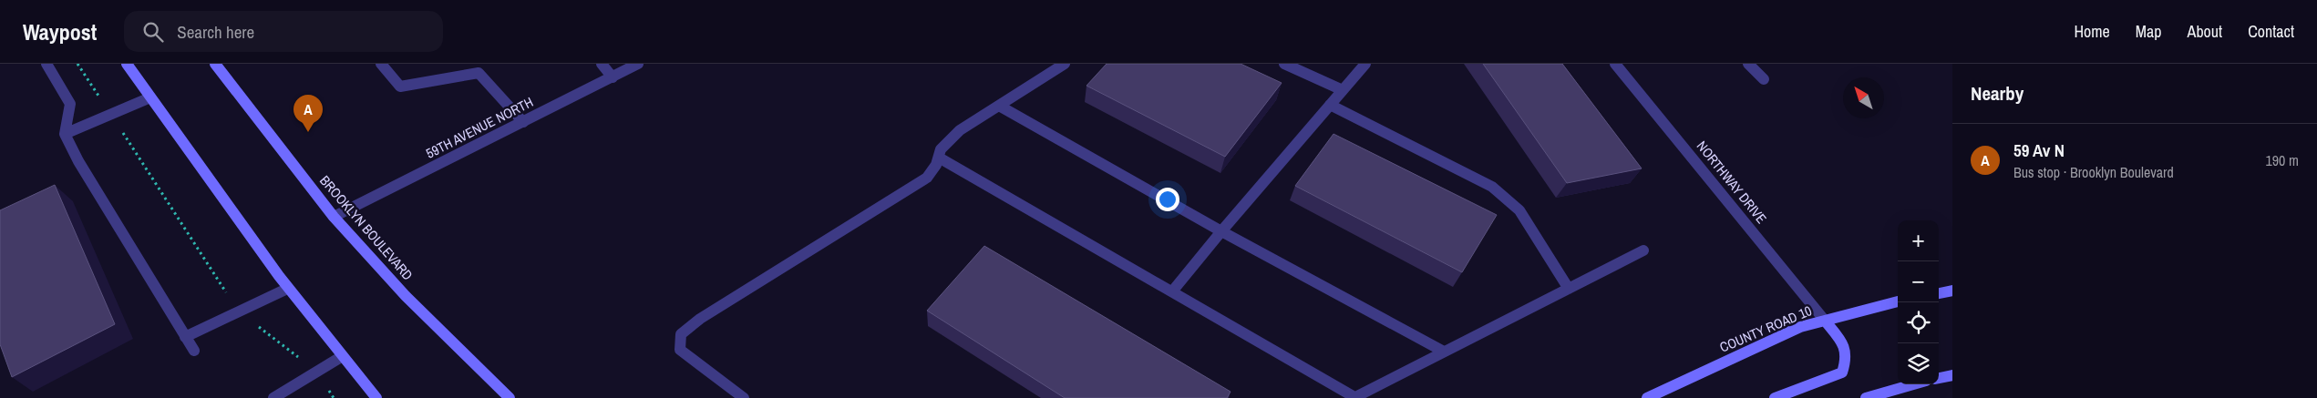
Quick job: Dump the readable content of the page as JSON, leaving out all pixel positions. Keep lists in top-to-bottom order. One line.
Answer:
{"streets":{"main road":["BROOKLYN BOULEVARD","COUNTY ROAD 10"],"street":["59TH AVENUE NORTH","NORTHWAY DRIVE"]},"crossings":[["59TH AVENUE NORTH","BROOKLYN BOULEVARD"],["NORTHWAY DRIVE","COUNTY ROAD 10"]],"north":"top left","page":{"header":"Waypost","search":"Search here","nav":["Home","Map","About","Contact"],"heading":"Nearby","pins":"A","list":[{"mark":"A","name":"59 Av N","note":"Bus stop · Brooklyn Boulevard","value":"190 m"}],"map_buttons":["+","−"]}}
